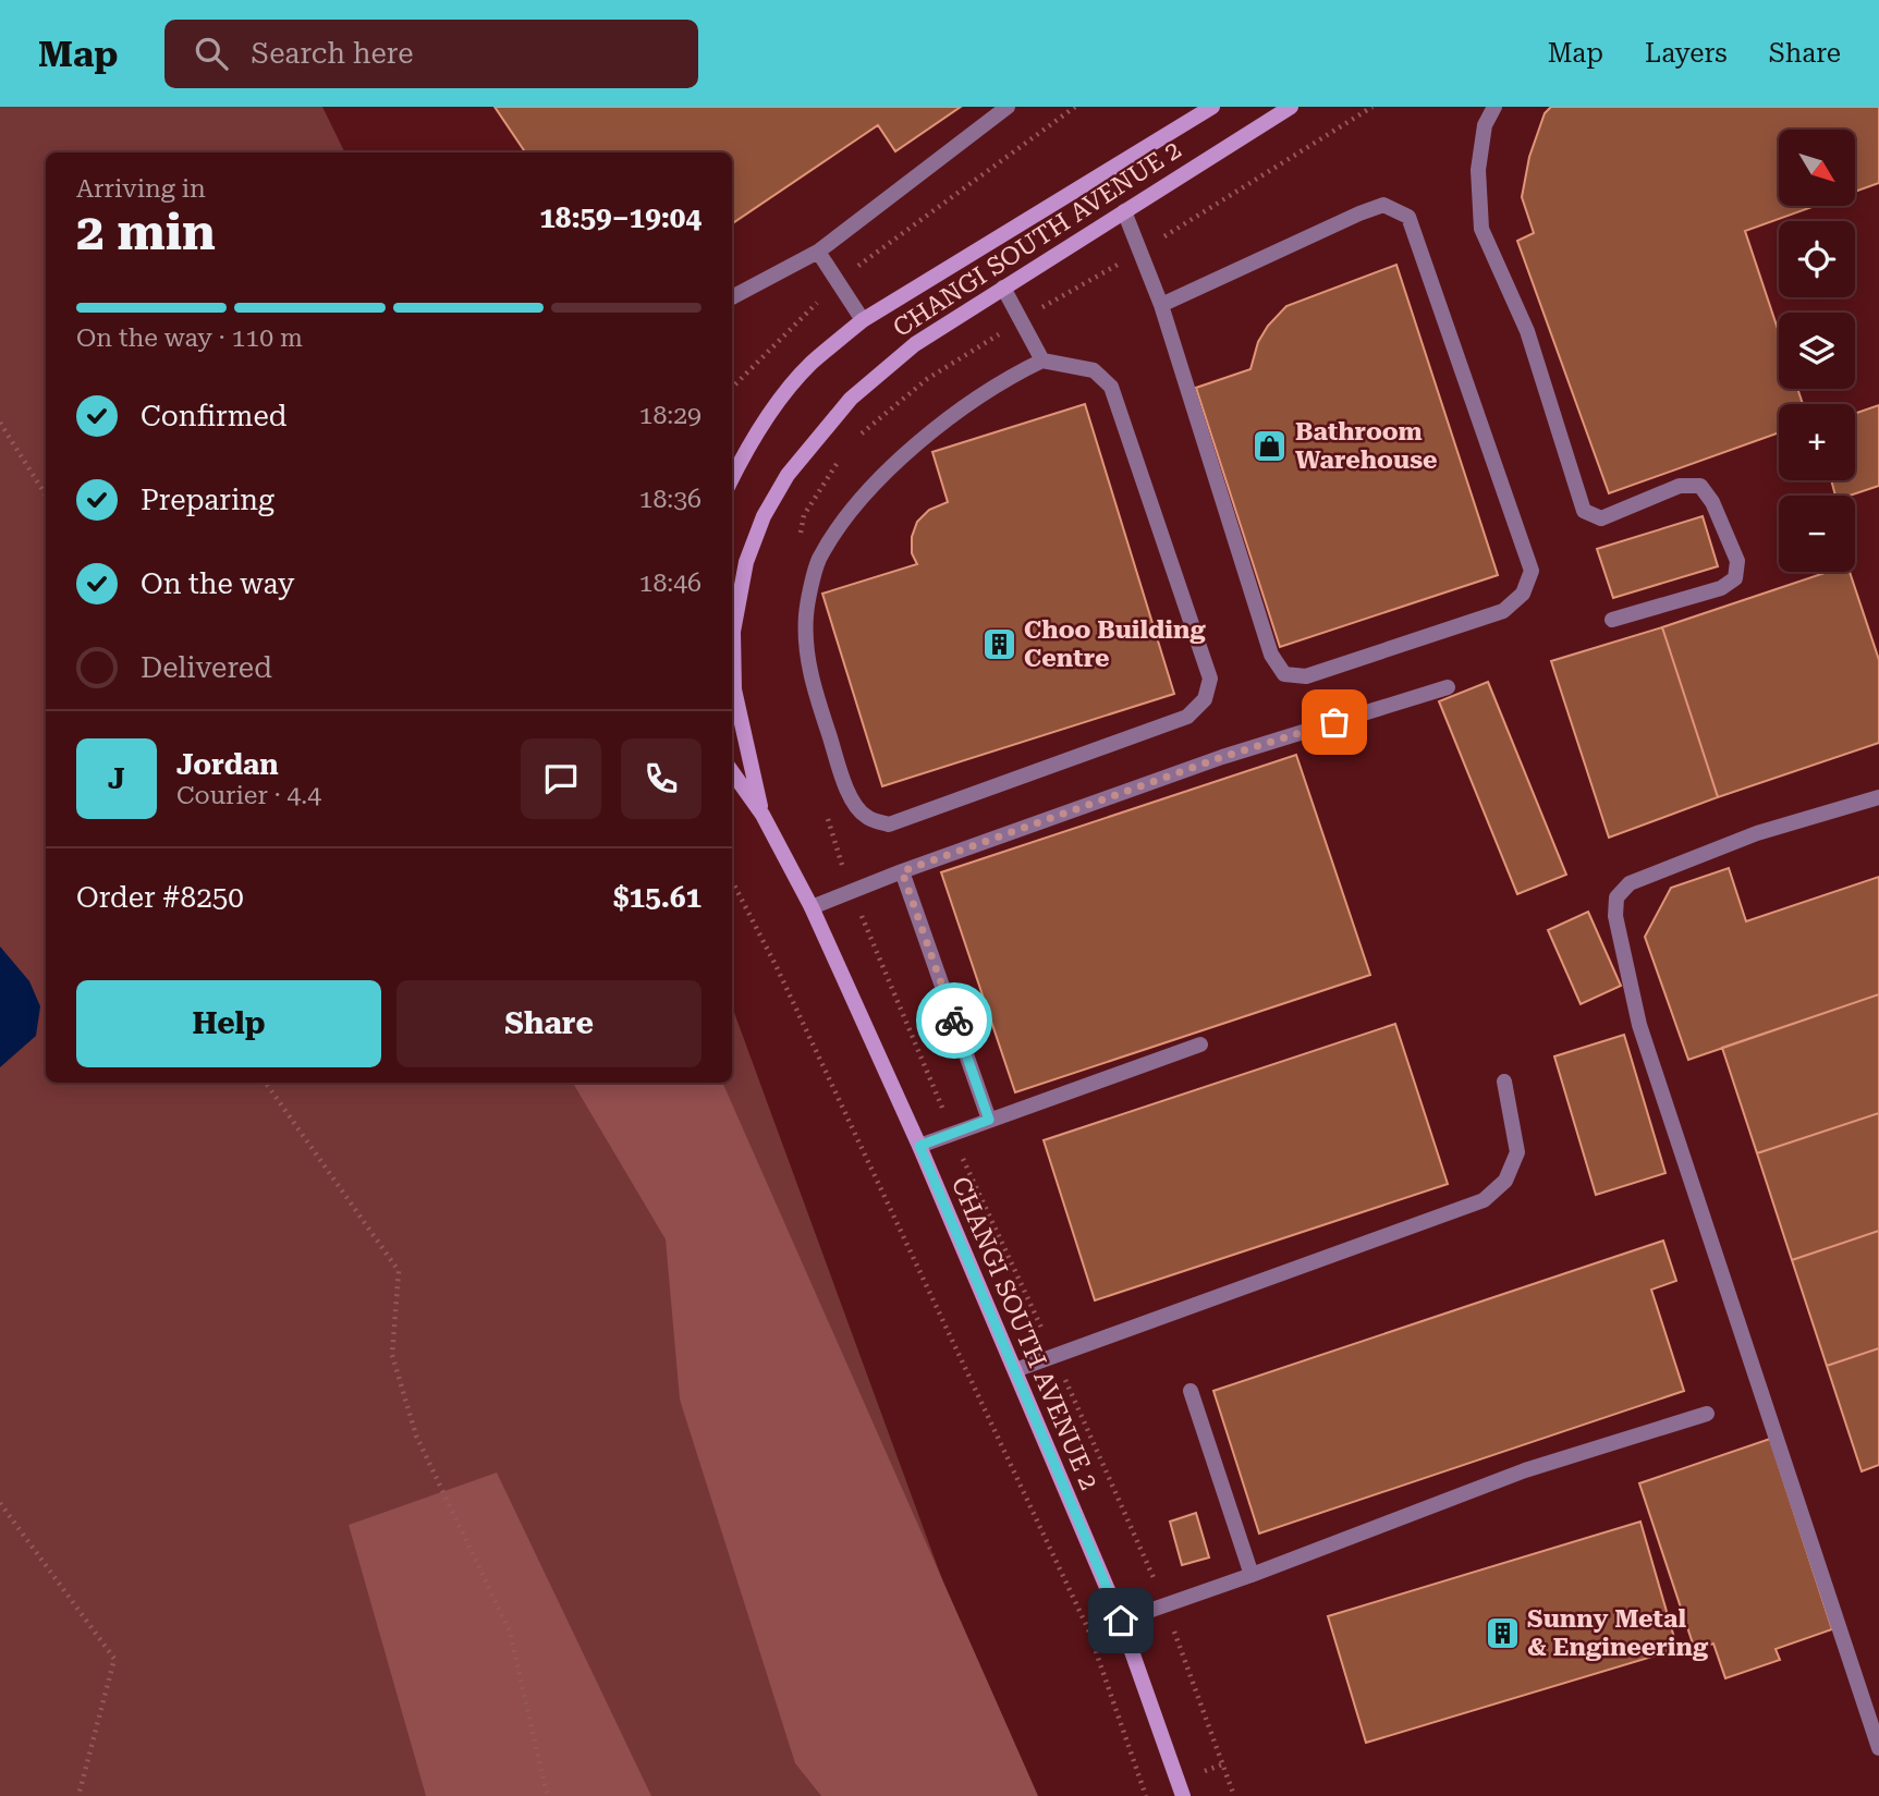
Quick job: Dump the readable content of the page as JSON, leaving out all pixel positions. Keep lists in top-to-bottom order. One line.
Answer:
{"streets":{"street":["CHANGI SOUTH AVENUE 2"]},"places":{"shop":["Bathroom Warehouse"],"building":["Choo Building Centre","Sunny Metal & Engineering"]},"north":"bottom right","page":{"header":"Map","search":"Search here","nav":["Map","Layers","Share"],"map_buttons":["+","−"],"heading":["2 min","Arriving in","18:59–19:04"],"panel":["Jordan","Courier · 4.4","Order #8250","$15.61"],"bar":"On the way · 110 m","list":[["Confirmed","18:29"],["Preparing","18:36"],["On the way","18:46"],"Delivered"],"round":"J","buttons":["Help","Share"]}}
